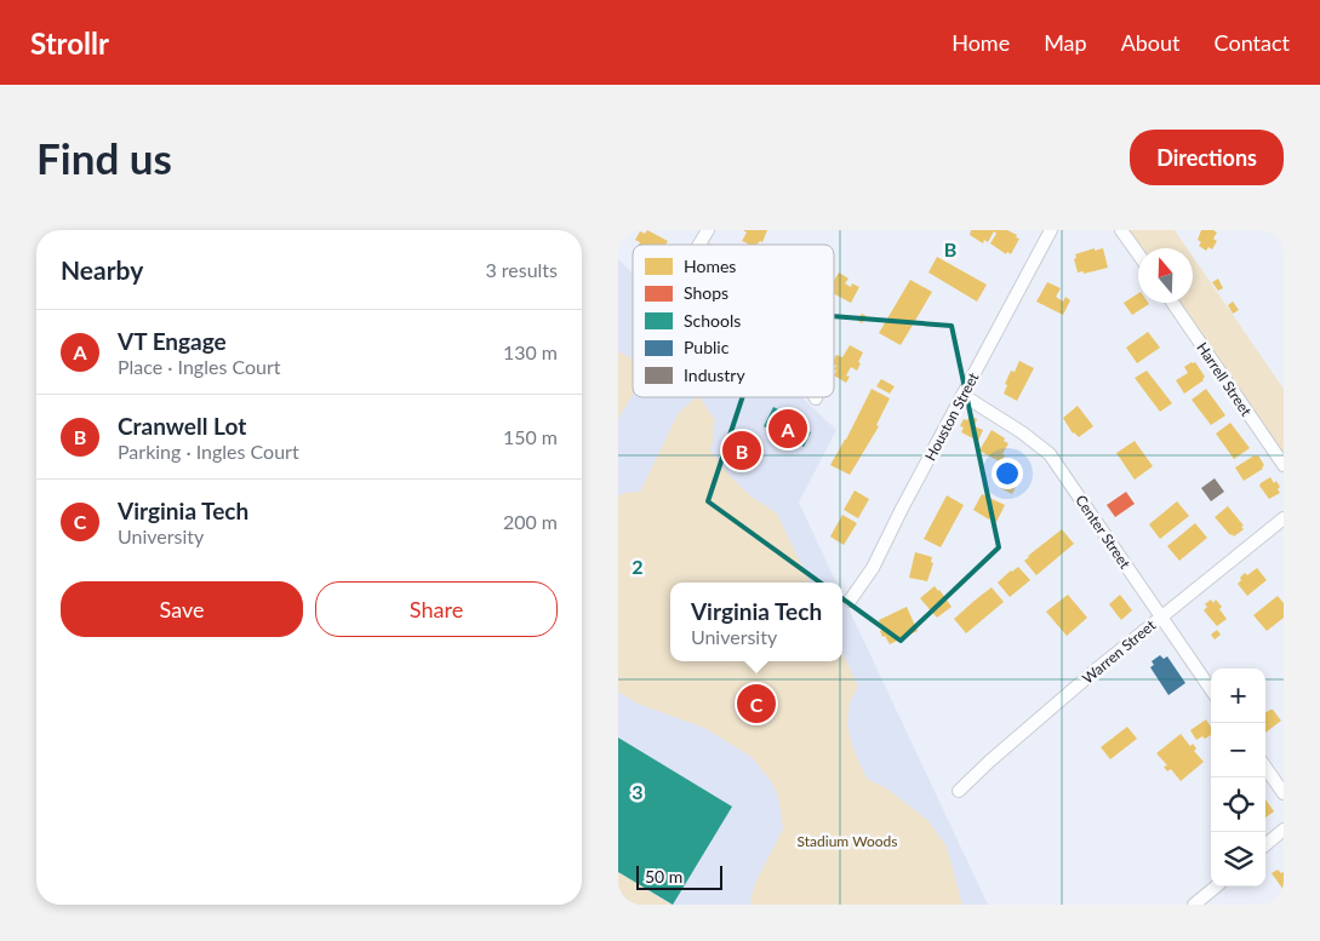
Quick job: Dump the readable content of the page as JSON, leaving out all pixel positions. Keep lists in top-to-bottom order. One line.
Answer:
{"streets":{"street":["Harrell Street","Houston Street","Center Street","Warren Street"]},"crossings":[["Houston Street","Center Street"],["Center Street","Warren Street"]],"parks":["Stadium Woods"],"legend":["Homes","Shops","Schools","Public","Industry"],"scale_bar":"50 m","north":"top","page":{"header":"Strollr","nav":["Home","Map","About","Contact"],"buttons":["Directions",["Save","Share"]],"title":"Find us","heading":["Nearby","3 results"],"list":[{"mark":"A","name":"VT Engage","note":"Place · Ingles Court","value":"130 m"},{"mark":"B","name":"Cranwell Lot","note":"Parking · Ingles Court","value":"150 m"},{"mark":"C","name":"Virginia Tech","note":"University","value":"200 m"}],"pins":["A","B","C"],"popup":["Virginia Tech","University"],"map_buttons":["+","−"],"scale":"50 m"},"grid":{"columns":["B"],"rows":["2","3"]}}
